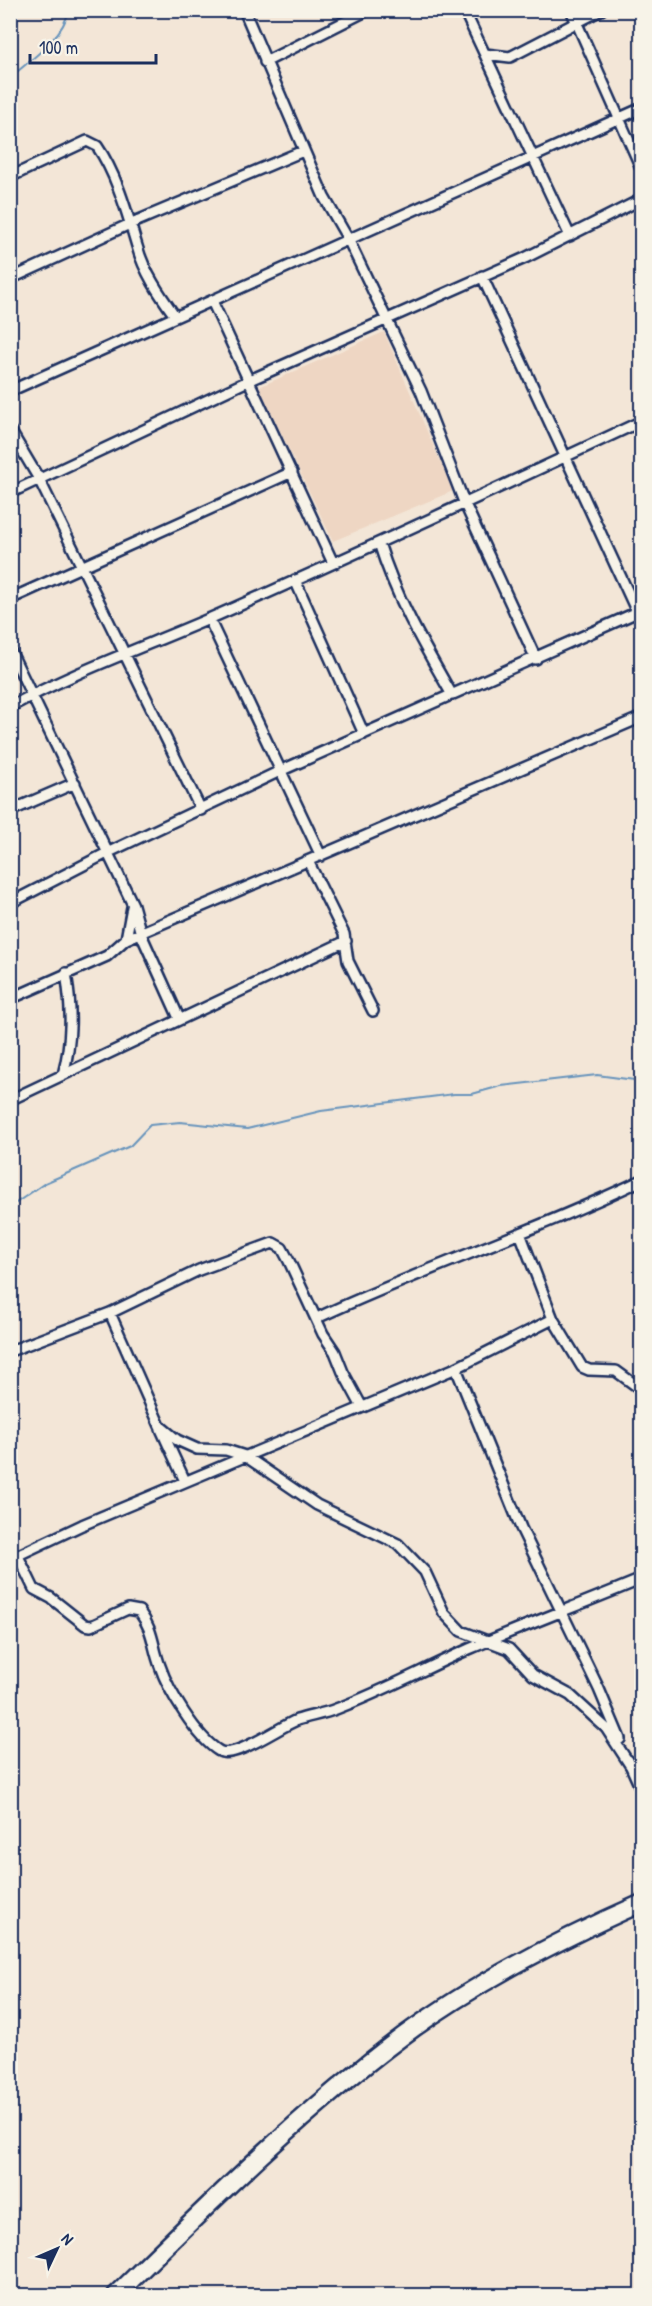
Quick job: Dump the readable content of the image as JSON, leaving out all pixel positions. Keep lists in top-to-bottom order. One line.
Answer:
{"scale_bar":"100 m","north":"top right"}
